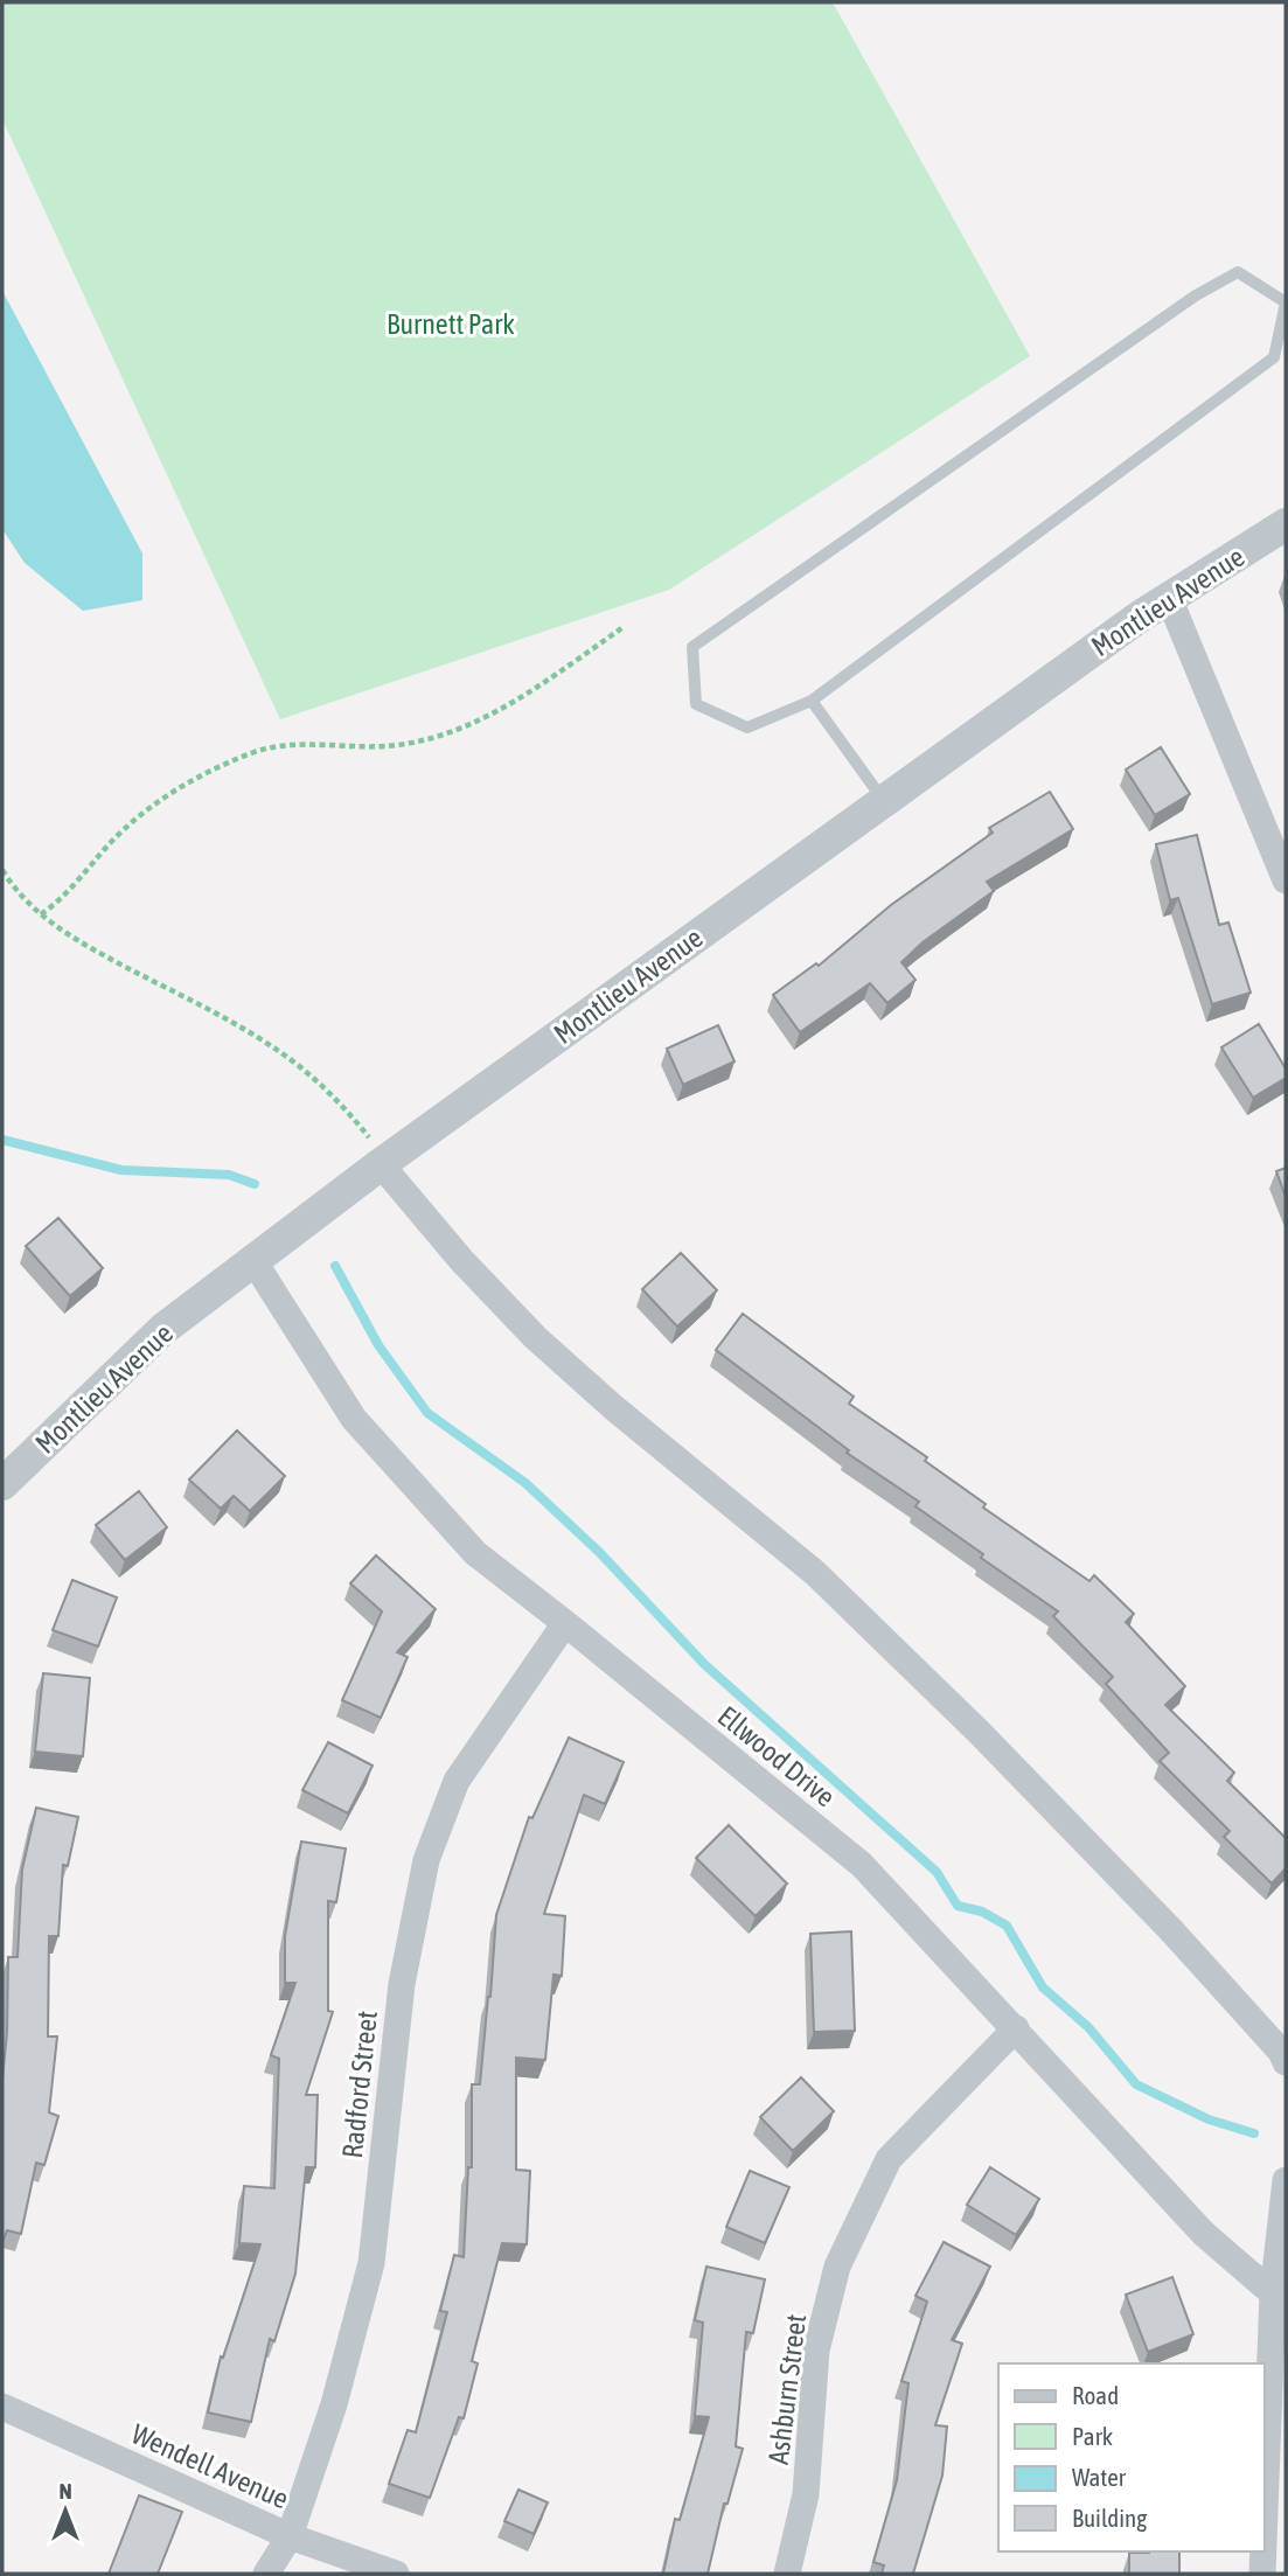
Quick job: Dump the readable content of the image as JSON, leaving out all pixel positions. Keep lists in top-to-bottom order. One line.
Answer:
{"streets":{"street":["Montlieu Avenue","Ellwood Drive","Radford Street","Ashburn Street","Wendell Avenue"]},"crossings":[["Montlieu Avenue","Ellwood Drive"],["Ellwood Drive","Radford Street"],["Ellwood Drive","Ashburn Street"],["Radford Street","Wendell Avenue"]],"parks":["Burnett Park"],"legend":["Road","Park","Water","Building"],"north":"top"}
